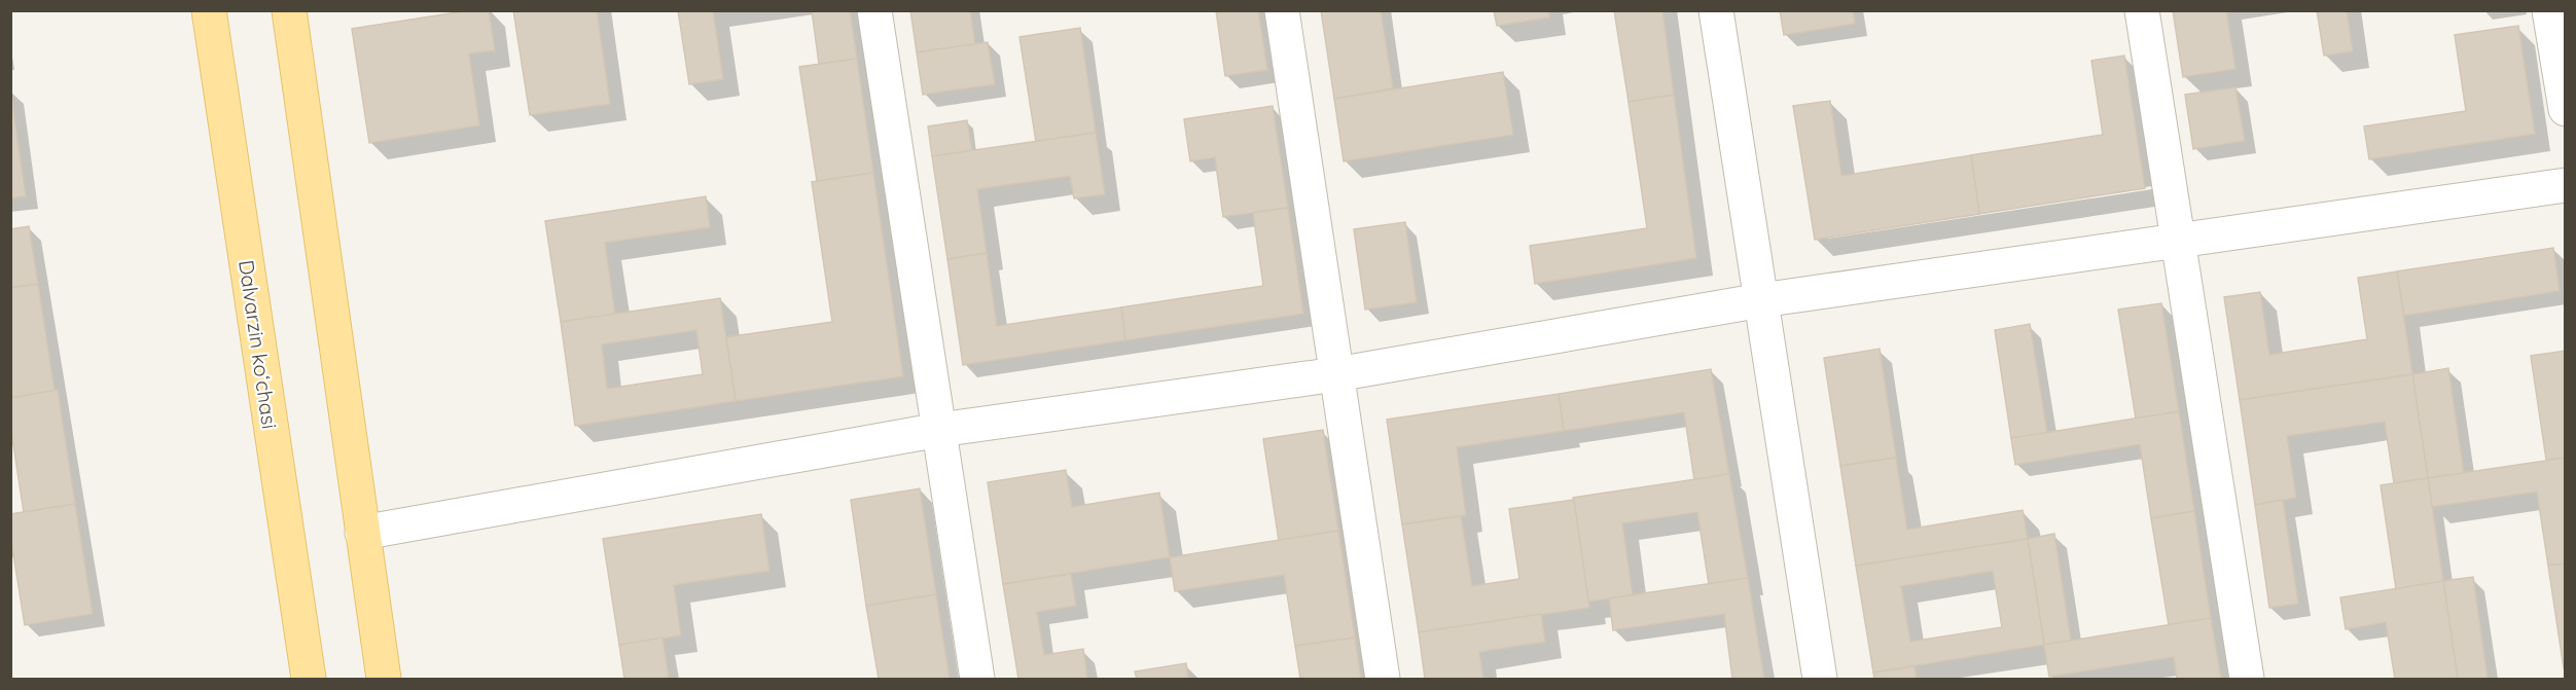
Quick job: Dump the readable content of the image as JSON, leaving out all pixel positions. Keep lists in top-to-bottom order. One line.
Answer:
{"streets":{"main road":["Dalvarzin koʻchasi"]}}
